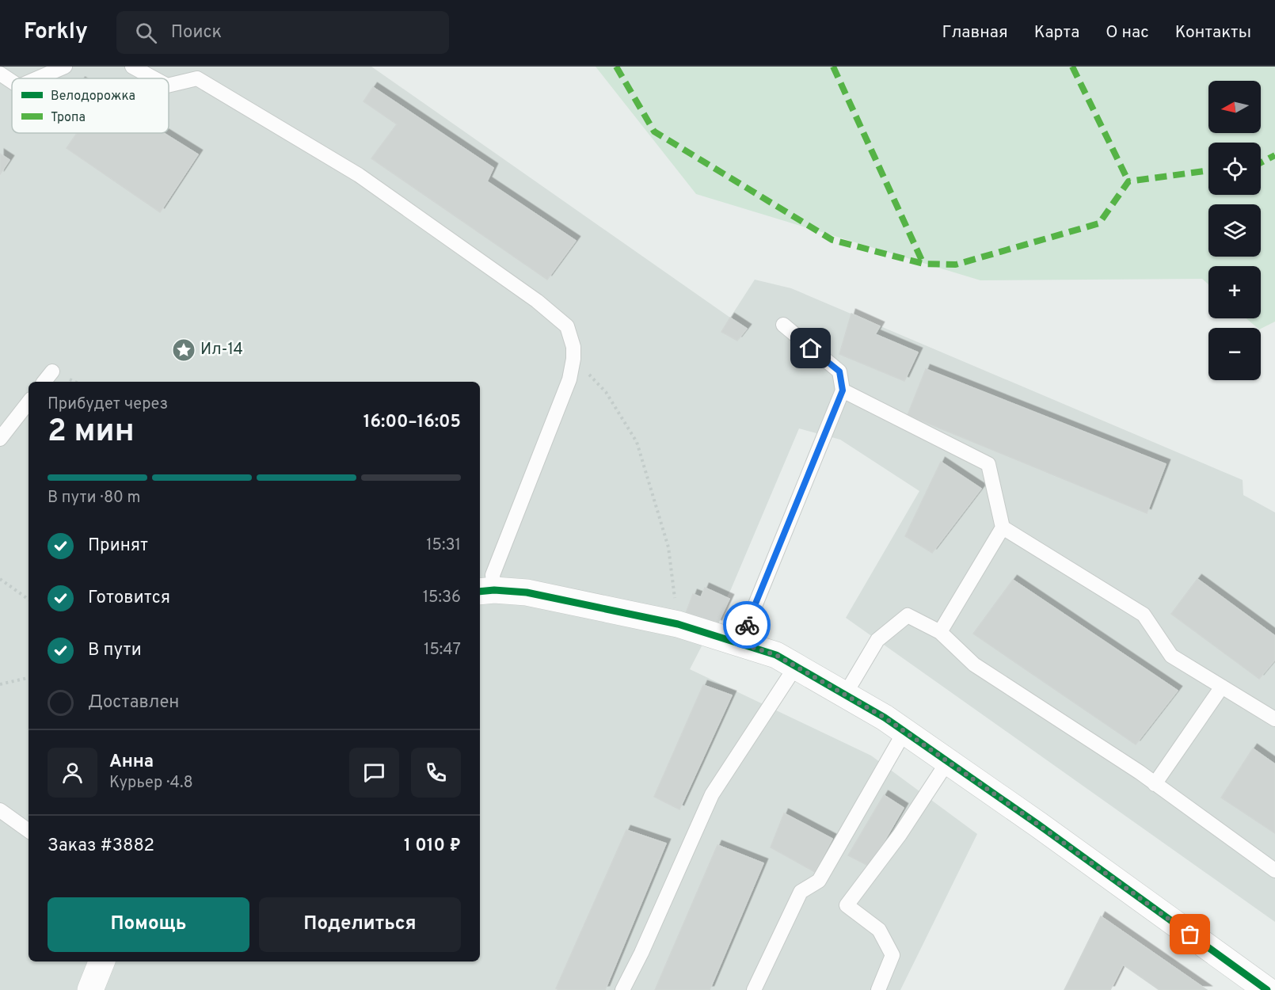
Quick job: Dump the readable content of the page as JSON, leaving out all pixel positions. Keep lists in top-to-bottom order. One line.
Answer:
{"places":{"place":["Ил-14"]},"legend":["Велодорожка","Тропа"],"north":"left","page":{"header":"Forkly","search":"Поиск","nav":["Главная","Карта","О нас","Контакты"],"map_buttons":["+","−"],"heading":["2 мин","Прибудет через","16:00–16:05"],"panel":["Анна","Курьер · 4.8","Заказ #3882","1 010 ₽"],"bar":"В пути · 80 m","list":[["Принят","15:31"],["Готовится","15:36"],["В пути","15:47"],"Доставлен"],"buttons":["Помощь","Поделиться"]}}
